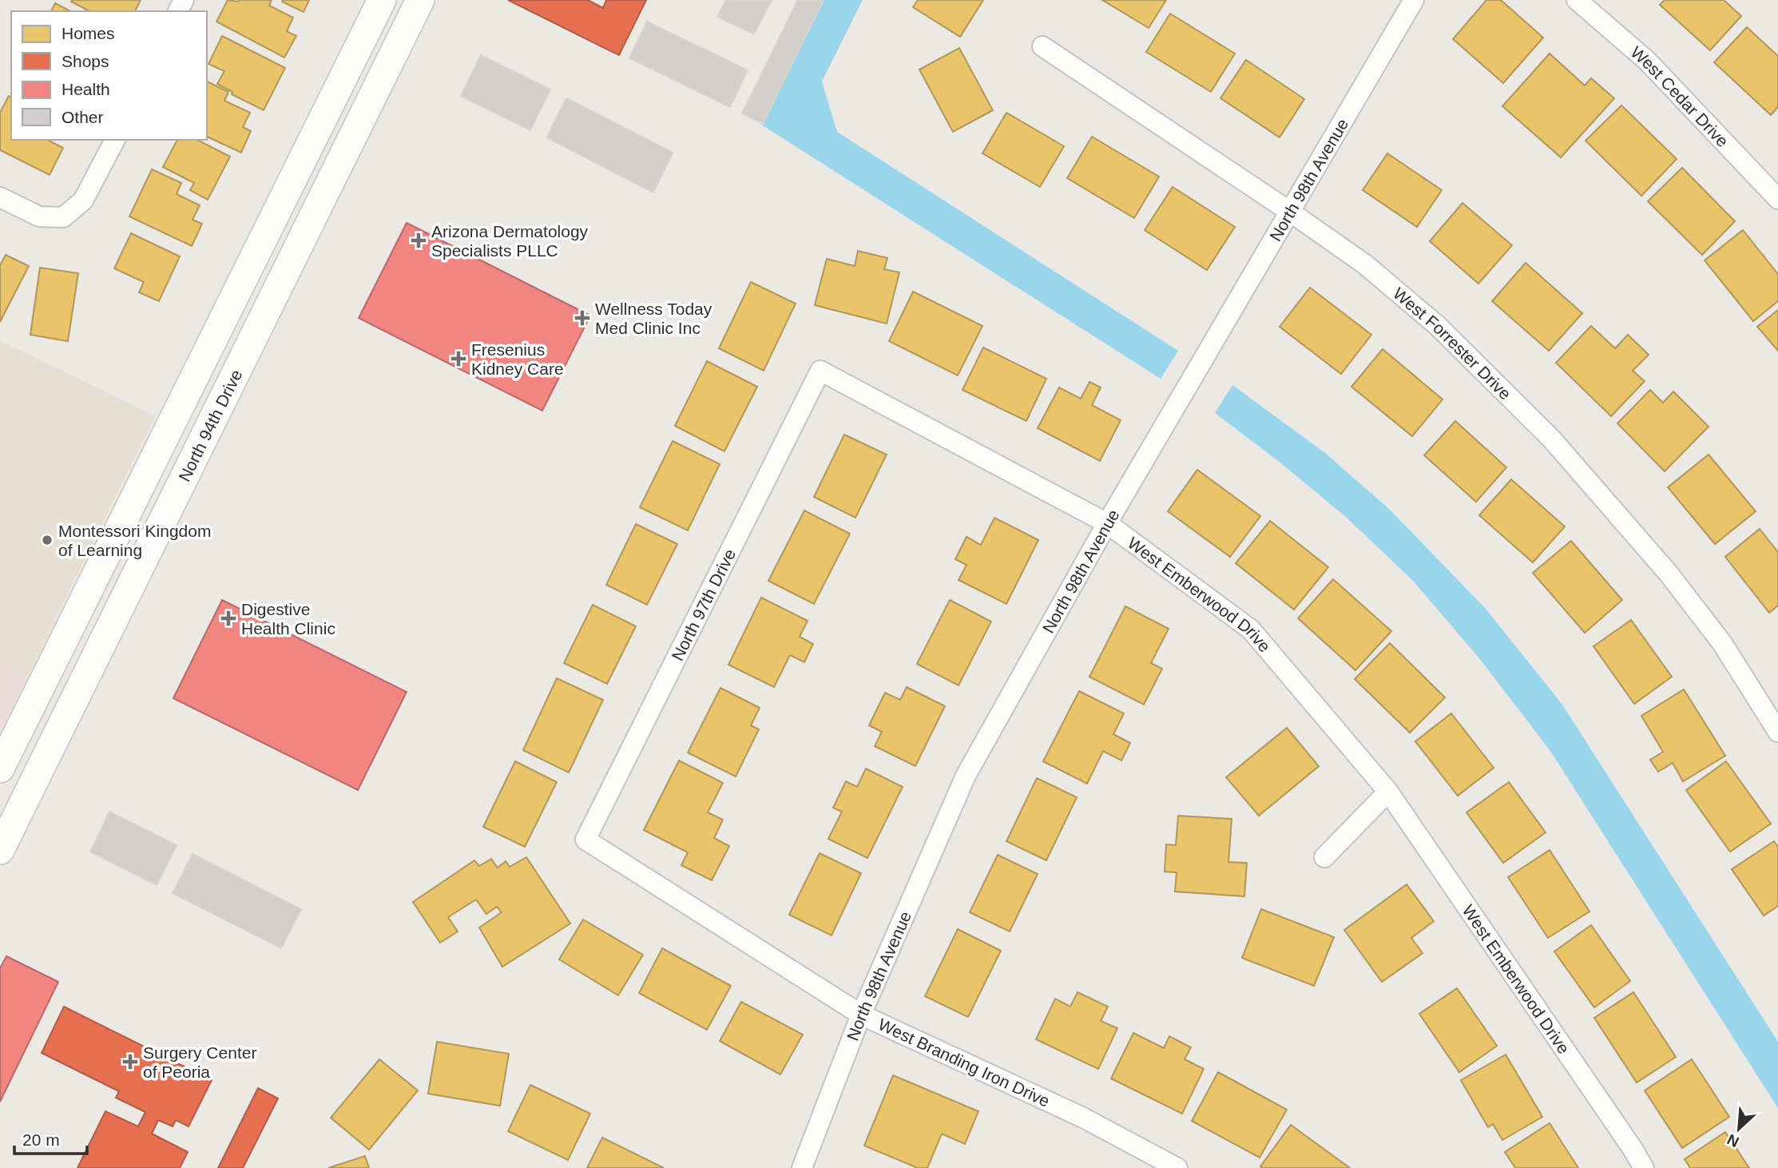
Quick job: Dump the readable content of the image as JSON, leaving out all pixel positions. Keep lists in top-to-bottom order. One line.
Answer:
{"streets":{"street":["West Cedar Drive","North 98th Avenue","West Forrester Drive","North 94th Drive","West Emberwood Drive","North 97th Drive","West Branding Iron Drive"]},"crossings":[["North 98th Avenue","West Forrester Drive"],["North 98th Avenue","West Emberwood Drive"],["North 98th Avenue","West Branding Iron Drive"],["West Emberwood Drive","North 97th Drive"],["North 97th Drive","West Branding Iron Drive"]],"places":{"health":["Arizona Dermatology Specialists PLLC","Wellness Today Med Clinic Inc","Fresenius Kidney Care","Digestive Health Clinic","Surgery Center of Peoria"],"other":["Montessori Kingdom of Learning"]},"legend":["Homes","Shops","Health","Other"],"scale_bar":"20 m","north":"bottom left"}
